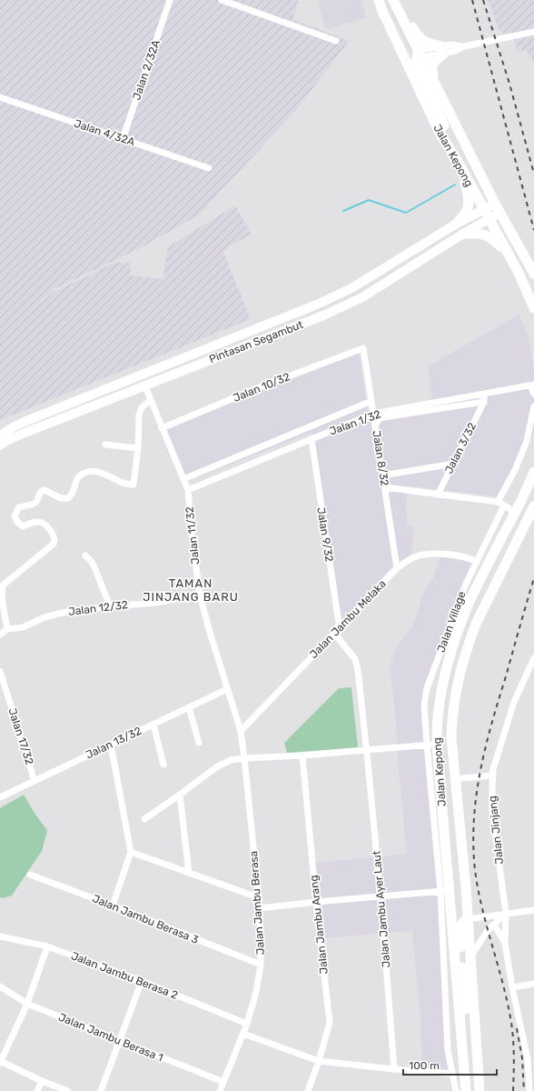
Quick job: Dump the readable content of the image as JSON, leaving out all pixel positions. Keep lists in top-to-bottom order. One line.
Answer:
{"streets":{"main road":["Jalan Kepong","Pintasan Segambut"],"street":["Jalan 2/32A","Jalan 4/32A","Jalan 10/32","Jalan 1/32","Jalan 3/32","Jalan 8/32","Jalan 9/32","Jalan 11/32","Jalan 12/32","Jalan Jambu Melaka","Jalan Village","Jalan 17/32","Jalan 13/32","Jalan Jinjang","Jalan Jambu Berasa","Jalan Jambu Ayer Laut","Jalan Jambu Berasa 3","Jalan Jambu Arang","Jalan Jambu Berasa 2","Jalan Jambu Berasa 1"]},"crossings":[["Jalan 2/32A","Jalan 4/32A"],["Jalan Kepong","Pintasan Segambut"],["Jalan Kepong","Jalan Village"],["Pintasan Segambut","Jalan 11/32"],["Jalan 10/32","Jalan 8/32"],["Jalan 10/32","Jalan 11/32"],["Jalan 1/32","Jalan 8/32"],["Jalan 1/32","Jalan 9/32"],["Jalan 1/32","Jalan 11/32"],["Jalan 8/32","Jalan Jambu Melaka"],["Jalan 9/32","Jalan Jambu Melaka"],["Jalan 9/32","Jalan Jambu Ayer Laut"],["Jalan 11/32","Jalan 12/32"],["Jalan 11/32","Jalan Jambu Melaka"],["Jalan 11/32","Jalan 13/32"],["Jalan 11/32","Jalan Jambu Berasa"],["Jalan Jambu Melaka","Jalan Village"],["Jalan Jambu Melaka","Jalan Jambu Berasa"],["Jalan Jambu Melaka","Jalan Jambu Ayer Laut"],["Jalan 17/32","Jalan 13/32"],["Jalan Jambu Berasa","Jalan Jambu Berasa 3"],["Jalan Jambu Berasa","Jalan Jambu Berasa 2"],["Jalan Jambu Berasa","Jalan Jambu Berasa 1"]],"districts":["TAMAN JINJANG BARU"],"scale_bar":"100 m"}
